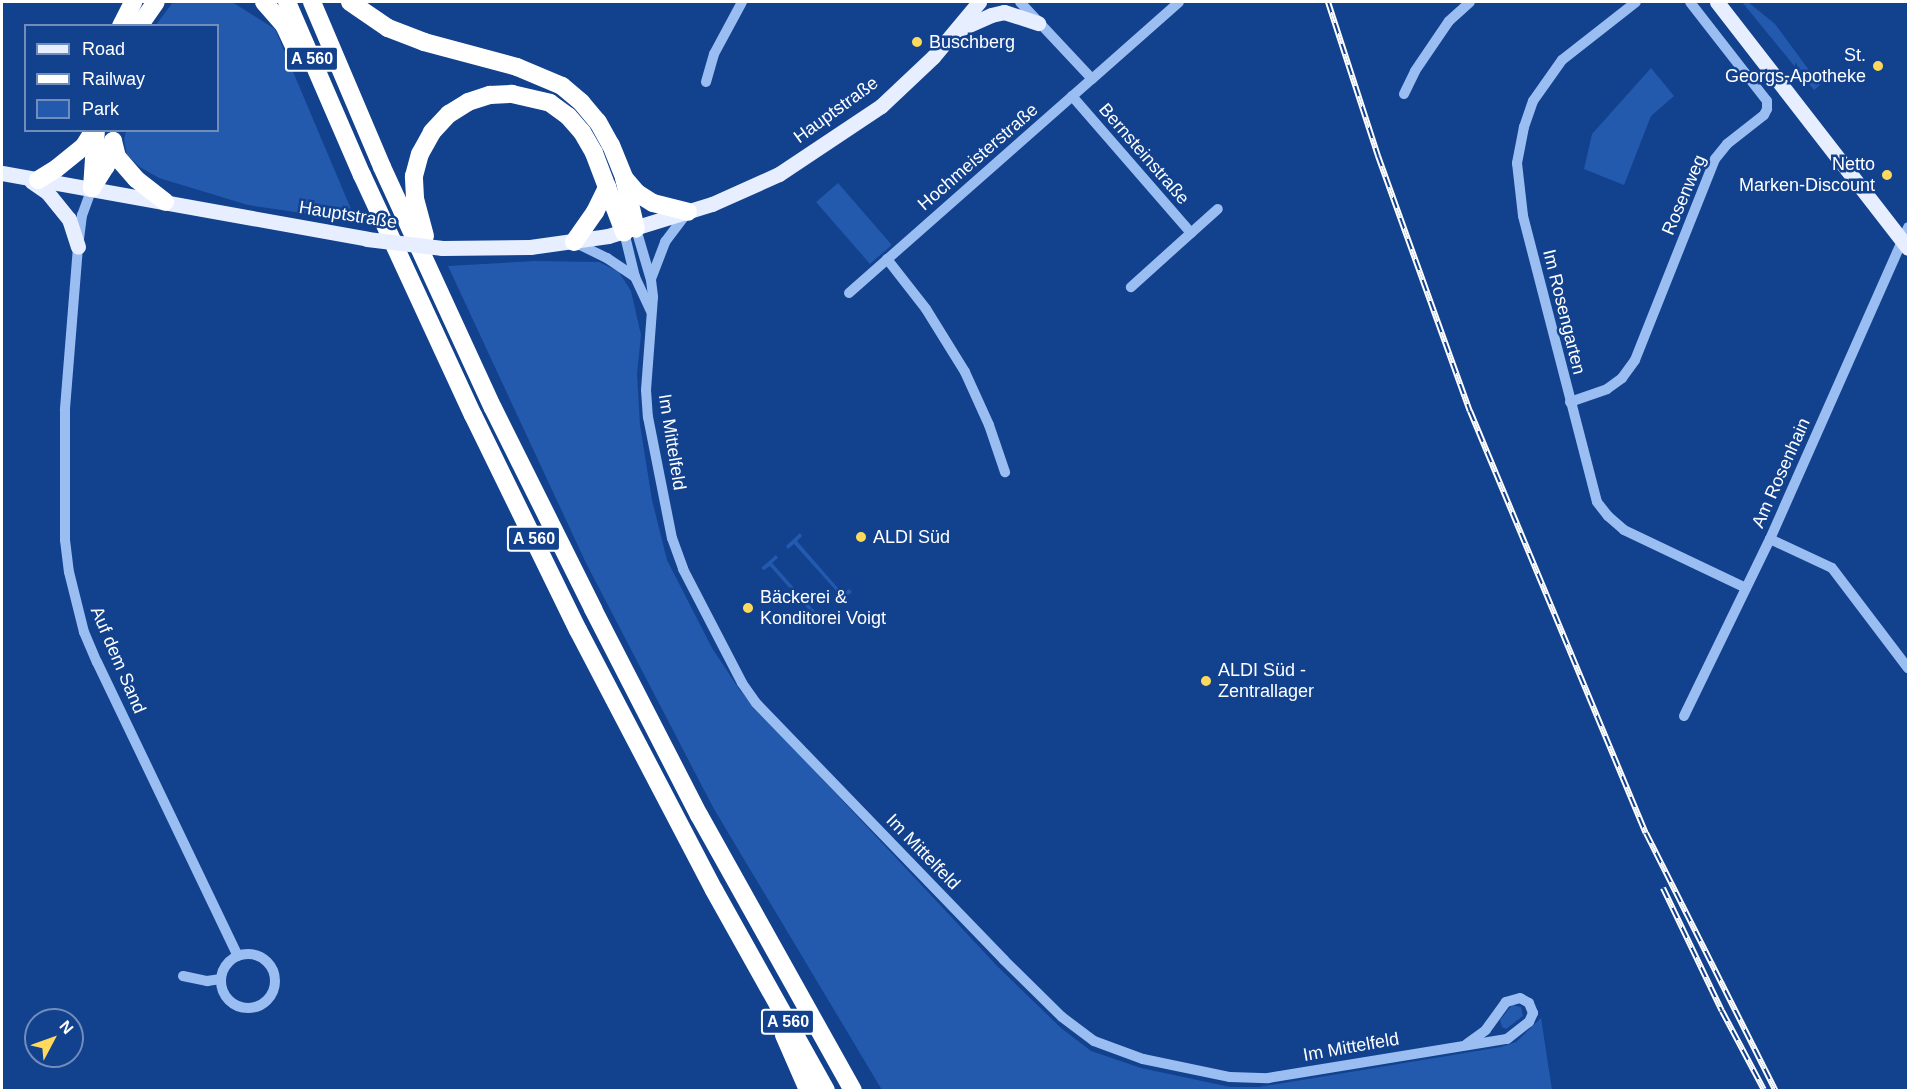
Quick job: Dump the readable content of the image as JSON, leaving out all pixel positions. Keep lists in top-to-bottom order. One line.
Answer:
{"streets":{"highway":["A 560"],"main road":["Hauptstraße"],"street":["Bernsteinstraße","Hochmeisterstraße","Rosenweg","Im Rosengarten","Im Mittelfeld","Am Rosenhain","Auf dem Sand"]},"crossings":[["Hauptstraße","Im Mittelfeld"],["Hauptstraße","Auf dem Sand"],["Bernsteinstraße","Hochmeisterstraße"],["Rosenweg","Im Rosengarten"],["Im Rosengarten","Am Rosenhain"]],"places":["Buschberg","St. Georgs-Apotheke","Netto Marken-Discount","ALDI Süd","Bäckerei & Konditorei Voigt","ALDI Süd - Zentrallager"],"legend":["Road","Railway","Park"],"north":"top right"}
